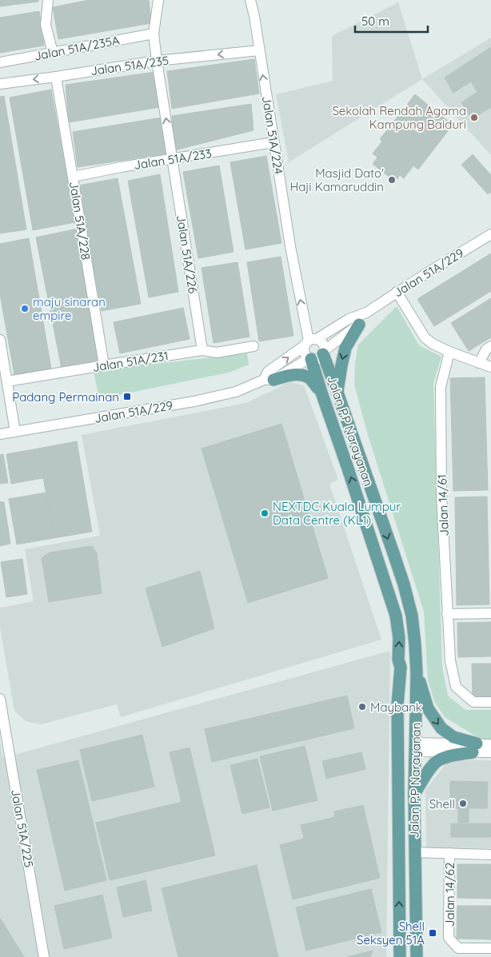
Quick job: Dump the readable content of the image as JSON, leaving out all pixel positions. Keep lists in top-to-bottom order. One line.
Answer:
{"streets":{"main road":["Jalan P.P Narayanan"],"street":["Jalan 51A/235A","Jalan 51A/235","Jalan 51A/224","Jalan 51A/233","Jalan 51A/228","Jalan 51A/226","Jalan 51A/229","Jalan 51A/231","Jalan 14/61","Jalan 51A/225","Jalan 14/62"]},"crossings":[["Jalan 51A/235A","Jalan 51A/226"],["Jalan 51A/235","Jalan 51A/224"],["Jalan 51A/235","Jalan 51A/228"],["Jalan 51A/235","Jalan 51A/226"],["Jalan 51A/224","Jalan 51A/233"],["Jalan 51A/224","Jalan 51A/229"],["Jalan 51A/224","Jalan P.P Narayanan"],["Jalan 51A/233","Jalan 51A/228"],["Jalan 51A/233","Jalan 51A/226"],["Jalan 51A/228","Jalan 51A/231"],["Jalan 51A/226","Jalan 51A/231"],["Jalan 51A/229","Jalan P.P Narayanan"]],"one_way":["Jalan 51A/235","Jalan 51A/224"],"places":{"other":["Sekolah Rendah Agama Kampung Baiduri","Masjid Dato' Haji Kamaruddin","maju sinaran empire","NEXTDC Kuala Lumpur Data Centre (KL1)","Maybank","Shell"],"transit":["Padang Permainan","Shell Seksyen 51A"]},"scale_bar":"50 m"}
